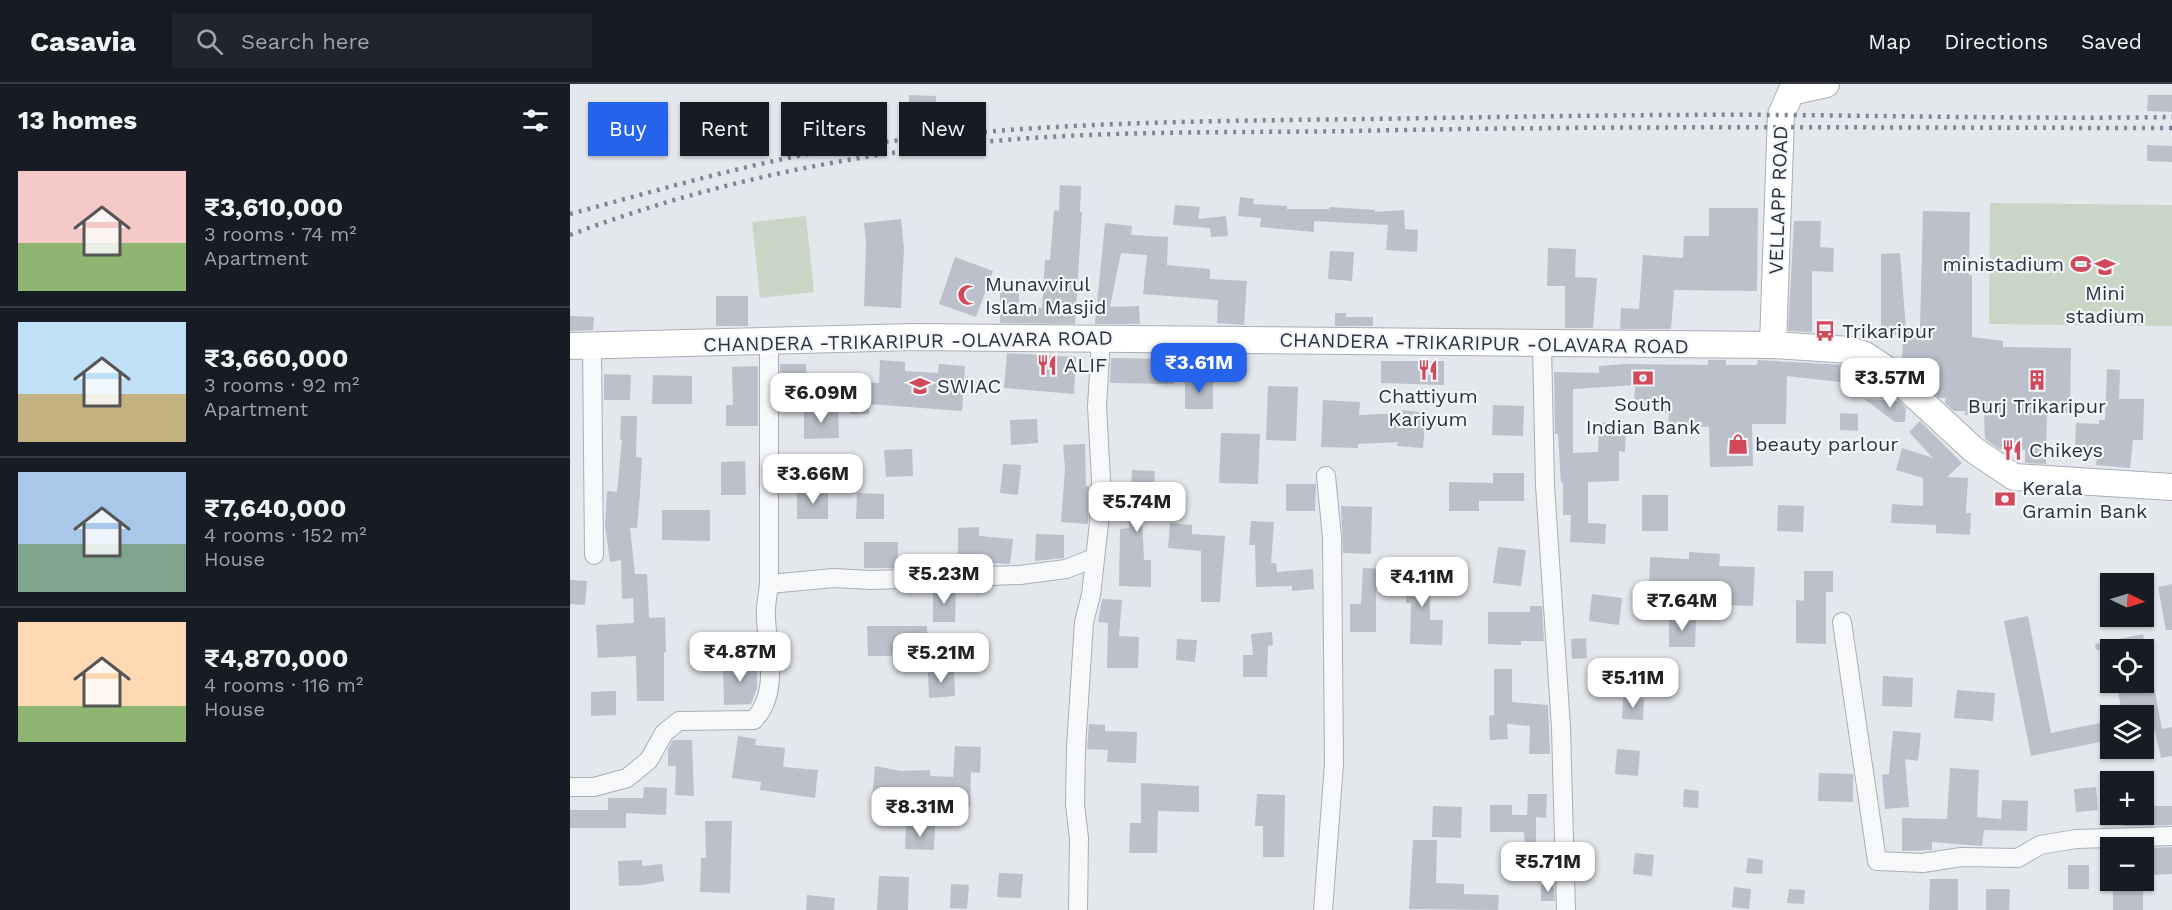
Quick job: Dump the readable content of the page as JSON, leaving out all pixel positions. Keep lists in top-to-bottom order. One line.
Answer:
{"streets":{"main road":["VELLAPP ROAD","CHANDERA -TRIKARIPUR -OLAVARA ROAD"]},"crossings":[["VELLAPP ROAD","CHANDERA -TRIKARIPUR -OLAVARA ROAD"]],"places":{"sports":["ministadium"],"school or university":["Mini stadium","SWIAC"],"mosque":["Munavvirul Islam Masjid"],"bus stop":["Trikaripur"],"restaurant":["ALIF","Chattiyum Kariyum","Chikeys"],"bank":["South Indian Bank","Kerala Gramin Bank"],"building":["Burj Trikaripur"],"shop":["beauty parlour"]},"north":"right","page":{"header":"Casavia","search":"Search here","nav":["Map","Directions","Saved"],"heading":"13 homes","chip":["Buy","Rent","Filters","New"],"list":[{"name":"₹3,610,000","note":"3 rooms · 74 m² · Apartment"},{"name":"₹3,660,000","note":"3 rooms · 92 m² · Apartment"},{"name":"₹7,640,000","note":"4 rooms · 152 m² · House"},{"name":"₹4,870,000","note":"4 rooms · 116 m² · House"}],"price":["₹3.61M","₹3.57M","₹6.09M","₹3.66M","₹5.74M","₹5.23M","₹4.11M","₹7.64M","₹4.87M","₹5.21M","₹5.11M","₹8.31M","₹5.71M"],"map_buttons":["+","−"]}}
